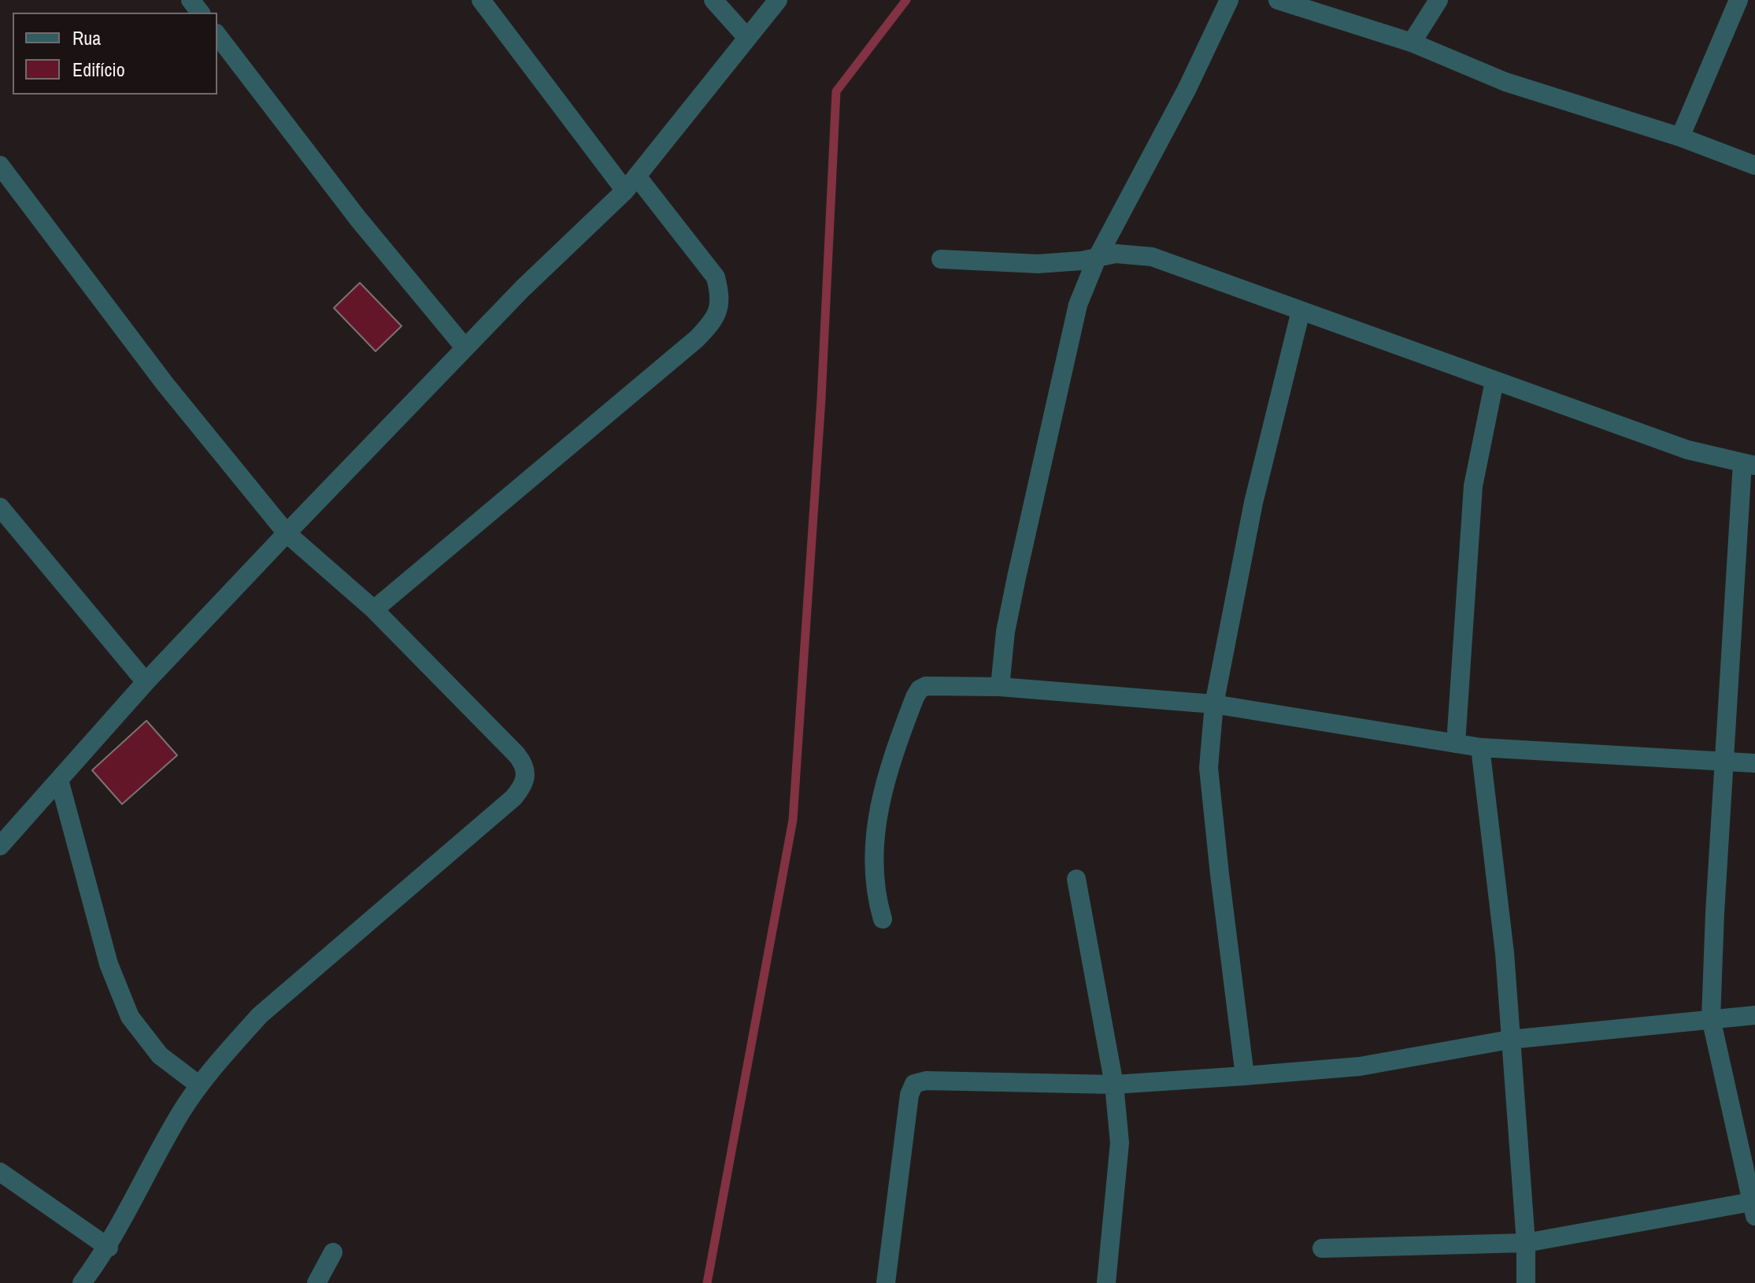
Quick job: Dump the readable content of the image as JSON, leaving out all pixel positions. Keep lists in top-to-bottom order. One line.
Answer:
{"legend":["Rua","Edifício"]}
